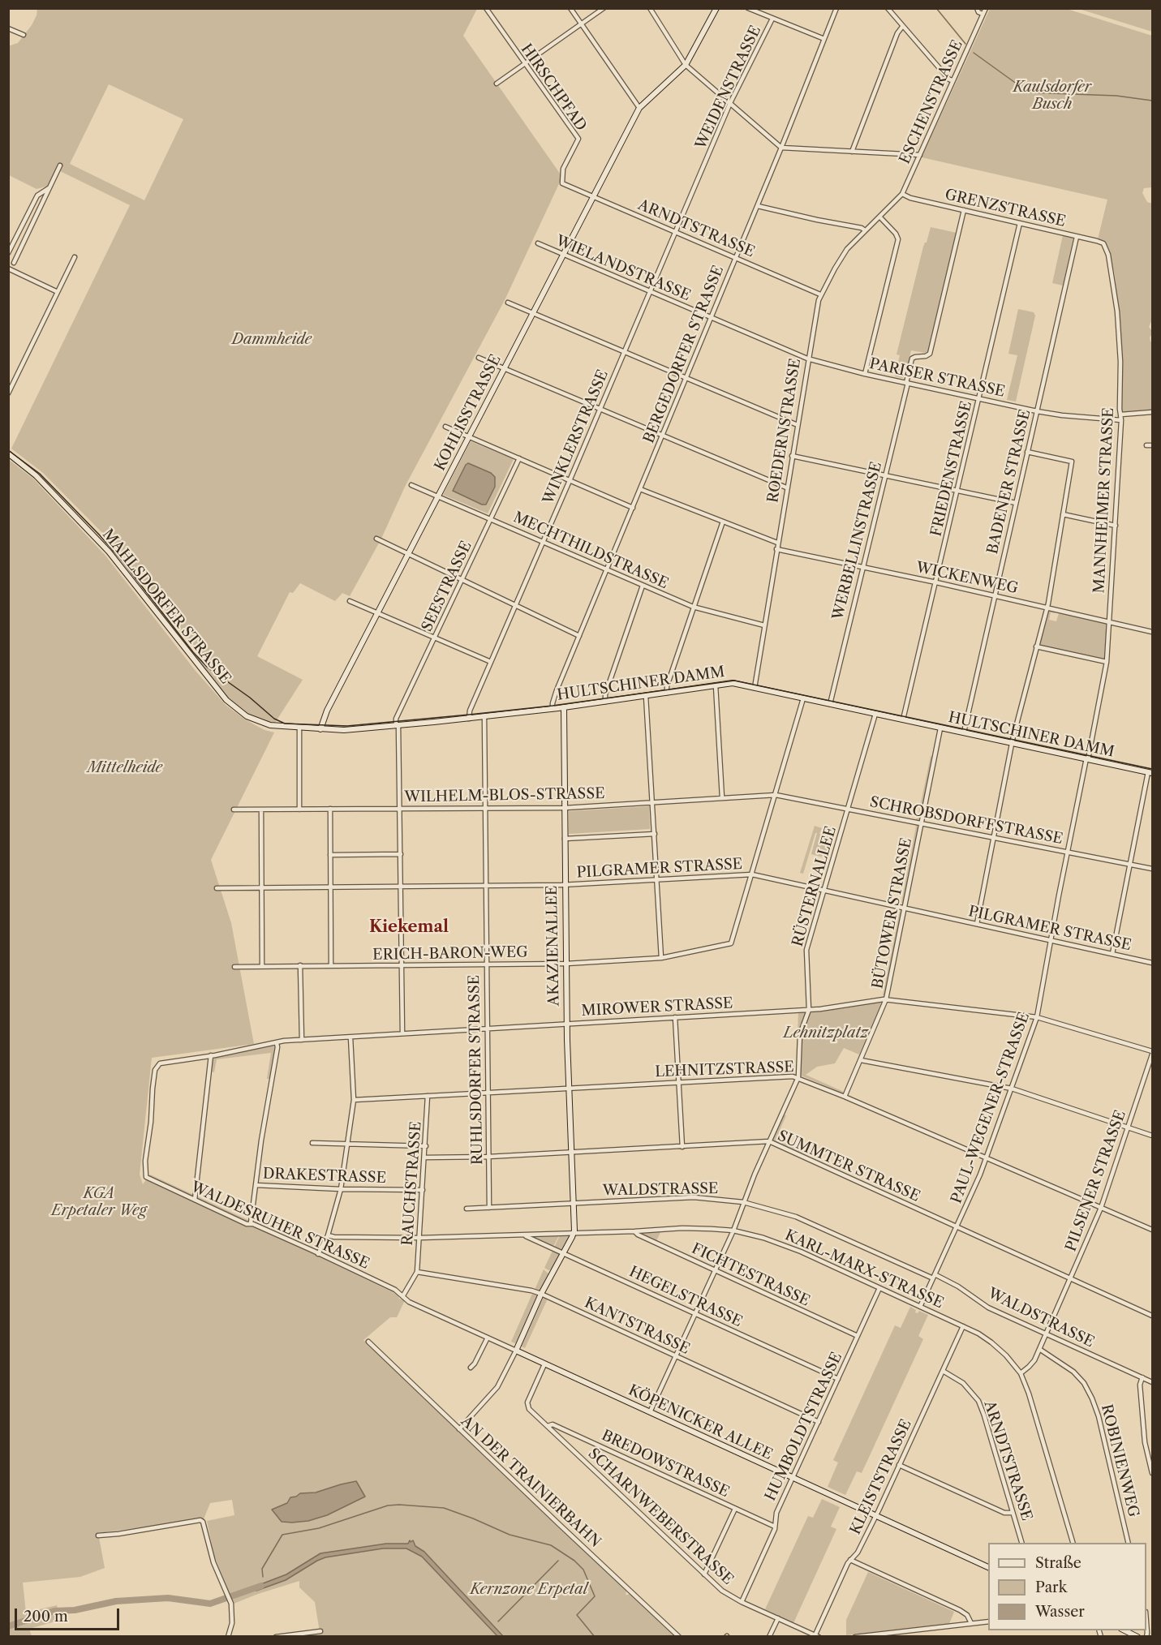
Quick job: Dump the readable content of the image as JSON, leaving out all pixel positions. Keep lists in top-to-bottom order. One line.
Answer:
{"streets":{"street":["HIRSCHPFAD","WEIDENSTRASSE","ESCHENSTRASSE","GRENZSTRASSE","ARNDTSTRASSE","WIELANDSTRASSE","BERGEDORFER STRASSE","PARISER STRASSE","KOHLISSTRASSE","ROEDERNSTRASSE","WINKLERSTRASSE","FRIEDENSTRASSE","BADENER STRASSE","MANNHEIMER STRASSE","WERBELLINSTRASSE","MECHTHILDSTRASSE","WICKENWEG","SEESTRASSE","MAHLSDORFER STRASSE","HULTSCHINER DAMM","WILHELM-BLOS-STRASSE","SCHROBSDORFFSTRASSE","PILGRAMER STRASSE","RÜSTERNALLEE","BÜTOWER STRASSE","AKAZIENALLEE","ERICH-BARON-WEG","MIROWER STRASSE","RUHLSDORFER STRASSE","LEHNITZSTRASSE","PAUL-WEGENER-STRASSE","SUMMTER STRASSE","DRAKESTRASSE","PILSENER STRASSE","RAUCHSTRASSE","WALDSTRASSE","WALDESRUHER STRASSE","KARL-MARX-STRASSE","FICHTESTRASSE","HEGELSTRASSE","KANTSTRASSE","KÖPENICKER ALLEE","HUMBOLDTSTRASSE","ROBINIENWEG","BREDOWSTRASSE","KLEISTSTRASSE","AN DER TRAINIERBAHN","SCHARNWEBERSTRASSE"]},"crossings":[["HIRSCHPFAD","ARNDTSTRASSE"],["WEIDENSTRASSE","WINKLERSTRASSE"],["ESCHENSTRASSE","GRENZSTRASSE"],["ESCHENSTRASSE","ROEDERNSTRASSE"],["GRENZSTRASSE","FRIEDENSTRASSE"],["GRENZSTRASSE","BADENER STRASSE"],["GRENZSTRASSE","MANNHEIMER STRASSE"],["GRENZSTRASSE","WERBELLINSTRASSE"],["ARNDTSTRASSE","BERGEDORFER STRASSE"],["ARNDTSTRASSE","KOHLISSTRASSE"],["ARNDTSTRASSE","ROEDERNSTRASSE"],["ARNDTSTRASSE","WINKLERSTRASSE"],["ARNDTSTRASSE","KLEISTSTRASSE"],["WIELANDSTRASSE","BERGEDORFER STRASSE"],["WIELANDSTRASSE","PARISER STRASSE"],["WIELANDSTRASSE","KOHLISSTRASSE"],["WIELANDSTRASSE","ROEDERNSTRASSE"],["WIELANDSTRASSE","WINKLERSTRASSE"],["BERGEDORFER STRASSE","MECHTHILDSTRASSE"],["BERGEDORFER STRASSE","HULTSCHINER DAMM"],["PARISER STRASSE","ROEDERNSTRASSE"],["PARISER STRASSE","FRIEDENSTRASSE"],["PARISER STRASSE","BADENER STRASSE"],["PARISER STRASSE","MANNHEIMER STRASSE"],["PARISER STRASSE","WERBELLINSTRASSE"],["KOHLISSTRASSE","MECHTHILDSTRASSE"],["KOHLISSTRASSE","HULTSCHINER DAMM"],["ROEDERNSTRASSE","MECHTHILDSTRASSE"],["ROEDERNSTRASSE","WICKENWEG"],["ROEDERNSTRASSE","HULTSCHINER DAMM"],["WINKLERSTRASSE","MECHTHILDSTRASSE"],["WINKLERSTRASSE","HULTSCHINER DAMM"],["FRIEDENSTRASSE","WICKENWEG"],["FRIEDENSTRASSE","HULTSCHINER DAMM"],["BADENER STRASSE","WICKENWEG"],["BADENER STRASSE","HULTSCHINER DAMM"],["MANNHEIMER STRASSE","WICKENWEG"],["MANNHEIMER STRASSE","HULTSCHINER DAMM"],["MANNHEIMER STRASSE","PAUL-WEGENER-STRASSE"],["WERBELLINSTRASSE","WICKENWEG"],["WERBELLINSTRASSE","HULTSCHINER DAMM"],["MECHTHILDSTRASSE","SEESTRASSE"],["SEESTRASSE","HULTSCHINER DAMM"],["SEESTRASSE","WILHELM-BLOS-STRASSE"],["SEESTRASSE","PILGRAMER STRASSE"],["SEESTRASSE","ERICH-BARON-WEG"],["SEESTRASSE","MIROWER STRASSE"],["MAHLSDORFER STRASSE","HULTSCHINER DAMM"],["HULTSCHINER DAMM","RÜSTERNALLEE"],["HULTSCHINER DAMM","BÜTOWER STRASSE"],["HULTSCHINER DAMM","AKAZIENALLEE"],["HULTSCHINER DAMM","ERICH-BARON-WEG"],["HULTSCHINER DAMM","RUHLSDORFER STRASSE"],["HULTSCHINER DAMM","PAUL-WEGENER-STRASSE"],["WILHELM-BLOS-STRASSE","SCHROBSDORFFSTRASSE"],["WILHELM-BLOS-STRASSE","AKAZIENALLEE"],["WILHELM-BLOS-STRASSE","ERICH-BARON-WEG"],["WILHELM-BLOS-STRASSE","RUHLSDORFER STRASSE"],["SCHROBSDORFFSTRASSE","RÜSTERNALLEE"],["SCHROBSDORFFSTRASSE","BÜTOWER STRASSE"],["SCHROBSDORFFSTRASSE","ERICH-BARON-WEG"],["SCHROBSDORFFSTRASSE","PAUL-WEGENER-STRASSE"],["PILGRAMER STRASSE","RÜSTERNALLEE"],["PILGRAMER STRASSE","BÜTOWER STRASSE"],["PILGRAMER STRASSE","AKAZIENALLEE"],["PILGRAMER STRASSE","ERICH-BARON-WEG"],["PILGRAMER STRASSE","RUHLSDORFER STRASSE"],["PILGRAMER STRASSE","PAUL-WEGENER-STRASSE"],["RÜSTERNALLEE","MIROWER STRASSE"],["RÜSTERNALLEE","LEHNITZSTRASSE"],["RÜSTERNALLEE","SUMMTER STRASSE"],["RÜSTERNALLEE","WALDSTRASSE"],["RÜSTERNALLEE","KARL-MARX-STRASSE"],["RÜSTERNALLEE","FICHTESTRASSE"],["RÜSTERNALLEE","HEGELSTRASSE"],["RÜSTERNALLEE","KANTSTRASSE"],["RÜSTERNALLEE","KÖPENICKER ALLEE"],["BÜTOWER STRASSE","MIROWER STRASSE"],["BÜTOWER STRASSE","LEHNITZSTRASSE"],["AKAZIENALLEE","ERICH-BARON-WEG"],["AKAZIENALLEE","MIROWER STRASSE"],["AKAZIENALLEE","LEHNITZSTRASSE"],["AKAZIENALLEE","SUMMTER STRASSE"],["AKAZIENALLEE","WALDSTRASSE"],["AKAZIENALLEE","KARL-MARX-STRASSE"],["ERICH-BARON-WEG","RUHLSDORFER STRASSE"],["MIROWER STRASSE","RUHLSDORFER STRASSE"],["MIROWER STRASSE","PAUL-WEGENER-STRASSE"],["MIROWER STRASSE","PILSENER STRASSE"],["MIROWER STRASSE","WALDESRUHER STRASSE"],["RUHLSDORFER STRASSE","LEHNITZSTRASSE"],["RUHLSDORFER STRASSE","SUMMTER STRASSE"],["RUHLSDORFER STRASSE","WALDSTRASSE"],["LEHNITZSTRASSE","PAUL-WEGENER-STRASSE"],["LEHNITZSTRASSE","PILSENER STRASSE"],["LEHNITZSTRASSE","RAUCHSTRASSE"],["PAUL-WEGENER-STRASSE","SUMMTER STRASSE"],["PAUL-WEGENER-STRASSE","WALDSTRASSE"],["PAUL-WEGENER-STRASSE","KARL-MARX-STRASSE"],["SUMMTER STRASSE","PILSENER STRASSE"],["SUMMTER STRASSE","RAUCHSTRASSE"],["DRAKESTRASSE","RAUCHSTRASSE"],["PILSENER STRASSE","WALDSTRASSE"],["PILSENER STRASSE","KARL-MARX-STRASSE"],["PILSENER STRASSE","ROBINIENWEG"],["RAUCHSTRASSE","WALDESRUHER STRASSE"],["RAUCHSTRASSE","KARL-MARX-STRASSE"],["RAUCHSTRASSE","KANTSTRASSE"],["RAUCHSTRASSE","KÖPENICKER ALLEE"],["WALDESRUHER STRASSE","KÖPENICKER ALLEE"],["KARL-MARX-STRASSE","FICHTESTRASSE"],["KARL-MARX-STRASSE","HEGELSTRASSE"],["KARL-MARX-STRASSE","HUMBOLDTSTRASSE"],["KARL-MARX-STRASSE","KLEISTSTRASSE"],["FICHTESTRASSE","HUMBOLDTSTRASSE"],["HEGELSTRASSE","HUMBOLDTSTRASSE"],["KANTSTRASSE","HUMBOLDTSTRASSE"],["KÖPENICKER ALLEE","HUMBOLDTSTRASSE"],["KÖPENICKER ALLEE","KLEISTSTRASSE"],["KÖPENICKER ALLEE","SCHARNWEBERSTRASSE"],["HUMBOLDTSTRASSE","BREDOWSTRASSE"],["HUMBOLDTSTRASSE","SCHARNWEBERSTRASSE"],["BREDOWSTRASSE","SCHARNWEBERSTRASSE"],["KLEISTSTRASSE","SCHARNWEBERSTRASSE"]],"districts":["Kiekemal"],"parks":["Kaulsdorfer Busch","Dammheide","Mittelheide","Lehnitzplatz","KGA Erpetaler Weg","Kernzone Erpetal"],"legend":["Straße","Park","Wasser"],"scale_bar":"200 m"}
